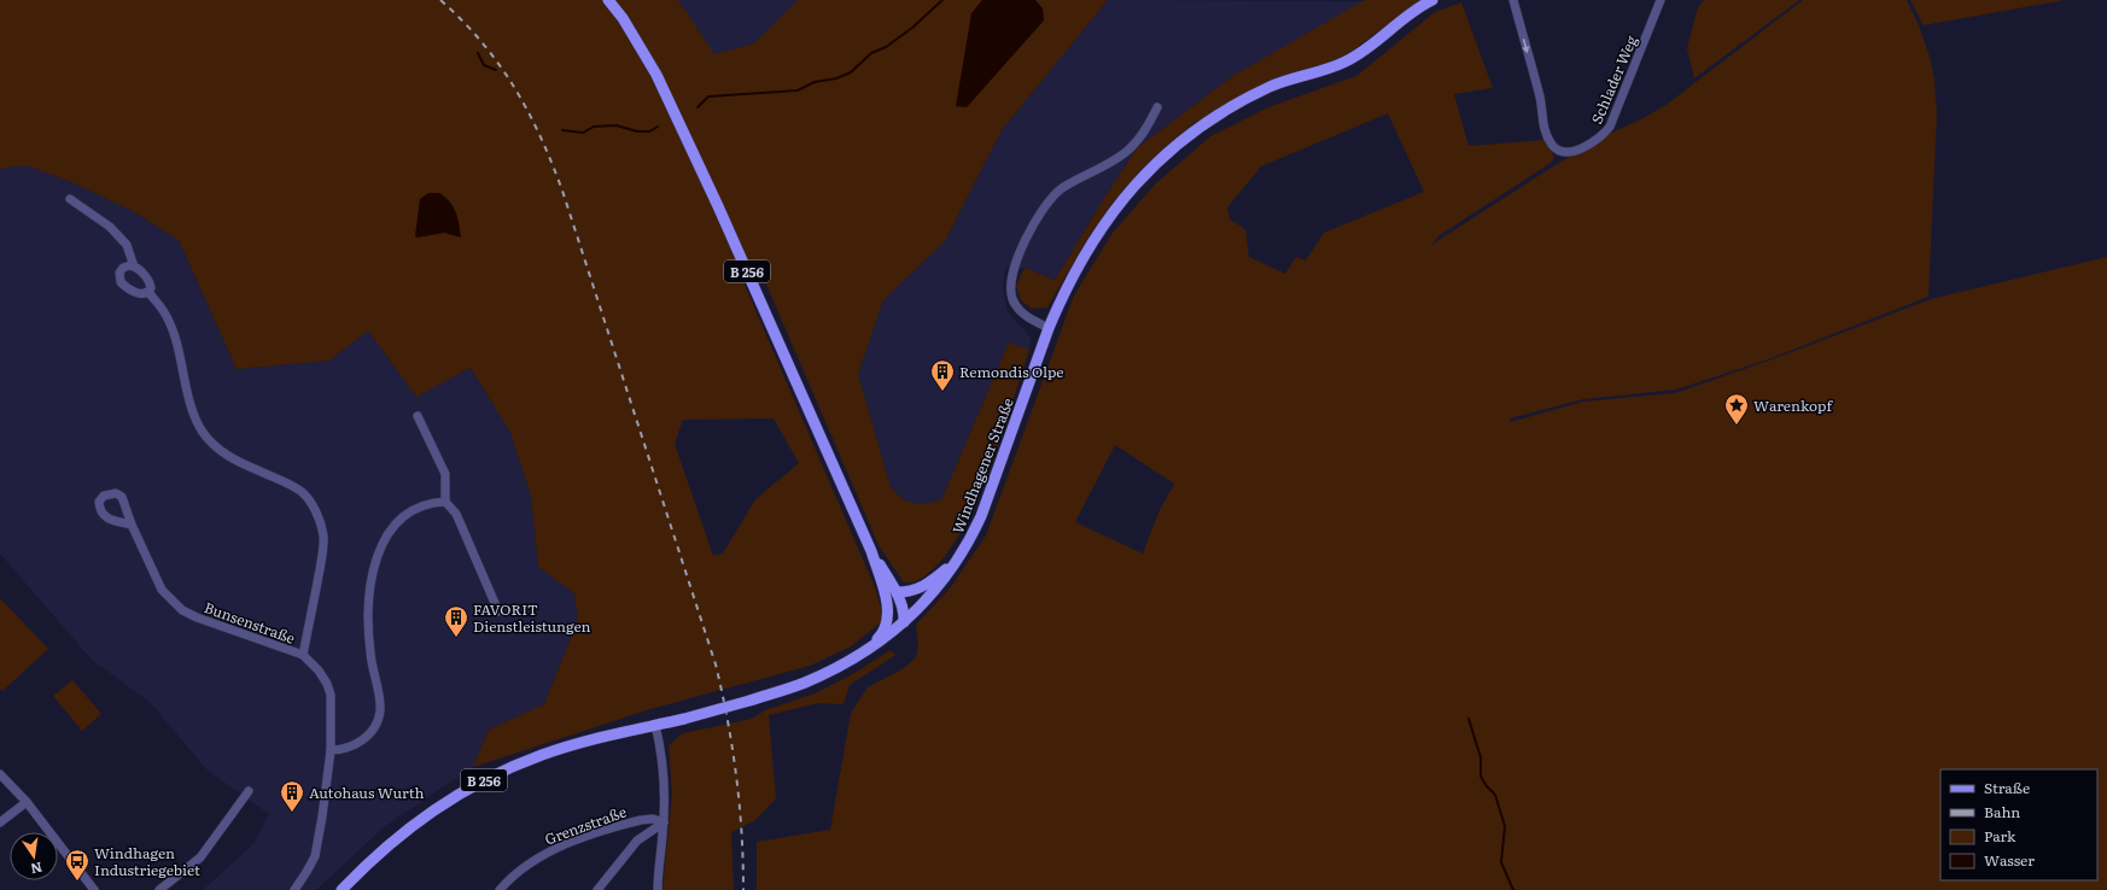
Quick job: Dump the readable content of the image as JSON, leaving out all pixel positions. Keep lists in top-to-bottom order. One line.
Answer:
{"streets":{"main road":["B 256","Windhagener Straße"],"street":["Schlader Weg","Bunsenstraße","Grenzstraße"]},"crossings":[["B 256","Windhagener Straße"]],"places":{"building":["Remondis Olpe","FAVORIT Dienstleistungen","Autohaus Wurth"],"place":["Warenkopf"],"bus stop":["Windhagen Industriegebiet"]},"legend":["Straße","Bahn","Park","Wasser"],"north":"bottom"}
